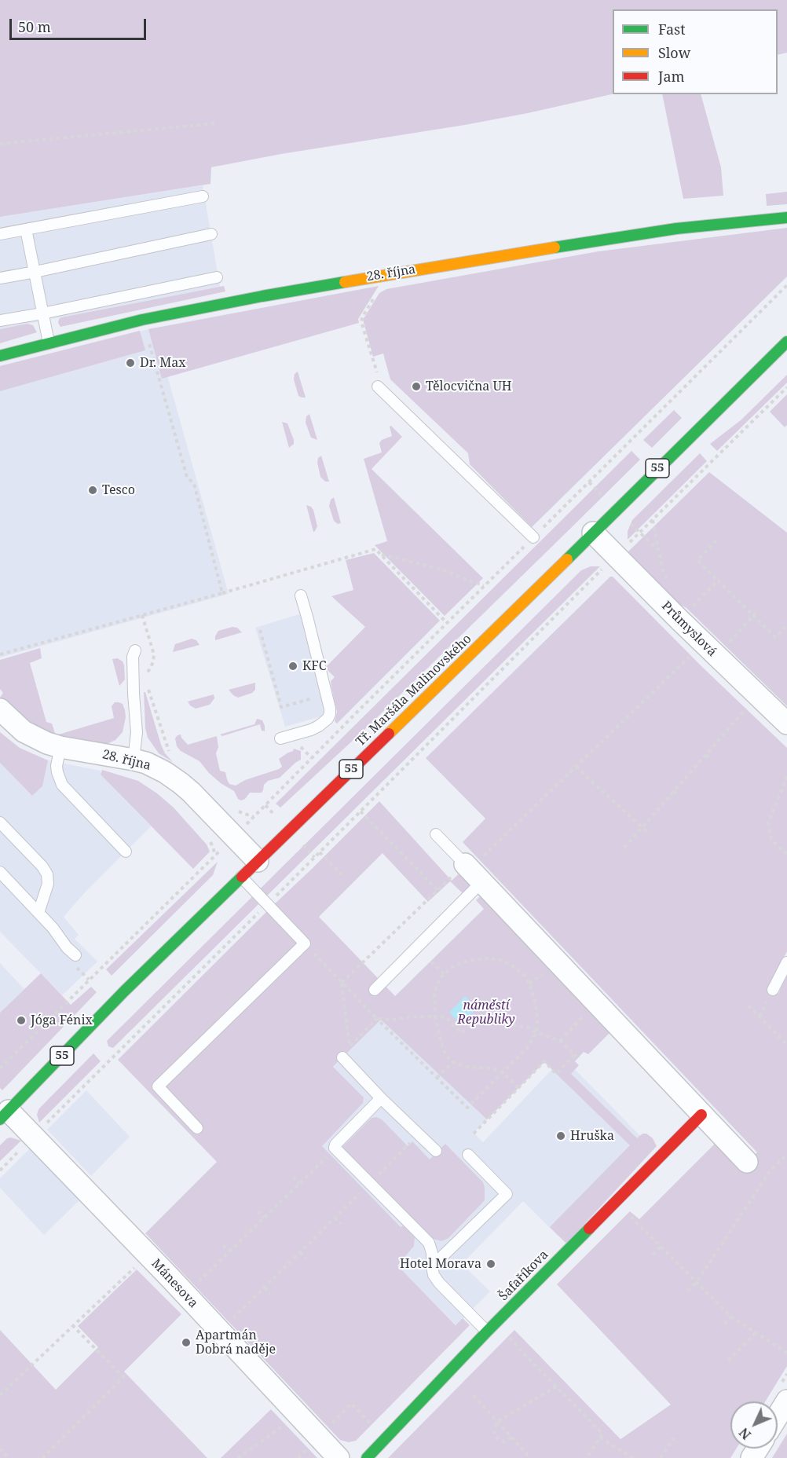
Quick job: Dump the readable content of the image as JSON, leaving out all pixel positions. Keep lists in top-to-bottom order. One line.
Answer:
{"streets":{"street":["28. října","55","Průmyslová","Tř. Maršála Malinovského","Šafaříkova","Mánesova"]},"crossings":[["28. října","Tř. Maršála Malinovského"],["Průmyslová","Tř. Maršála Malinovského"],["Tř. Maršála Malinovského","Mánesova"]],"parks":["náměstí Republiky"],"places":["Dr. Max","Tělocvična UH","Tesco","KFC","Jóga Fénix","Hruška","Hotel Morava","Apartmán Dobrá naděje"],"legend":["Fast","Slow","Jam"],"scale_bar":"50 m","north":"bottom left"}
